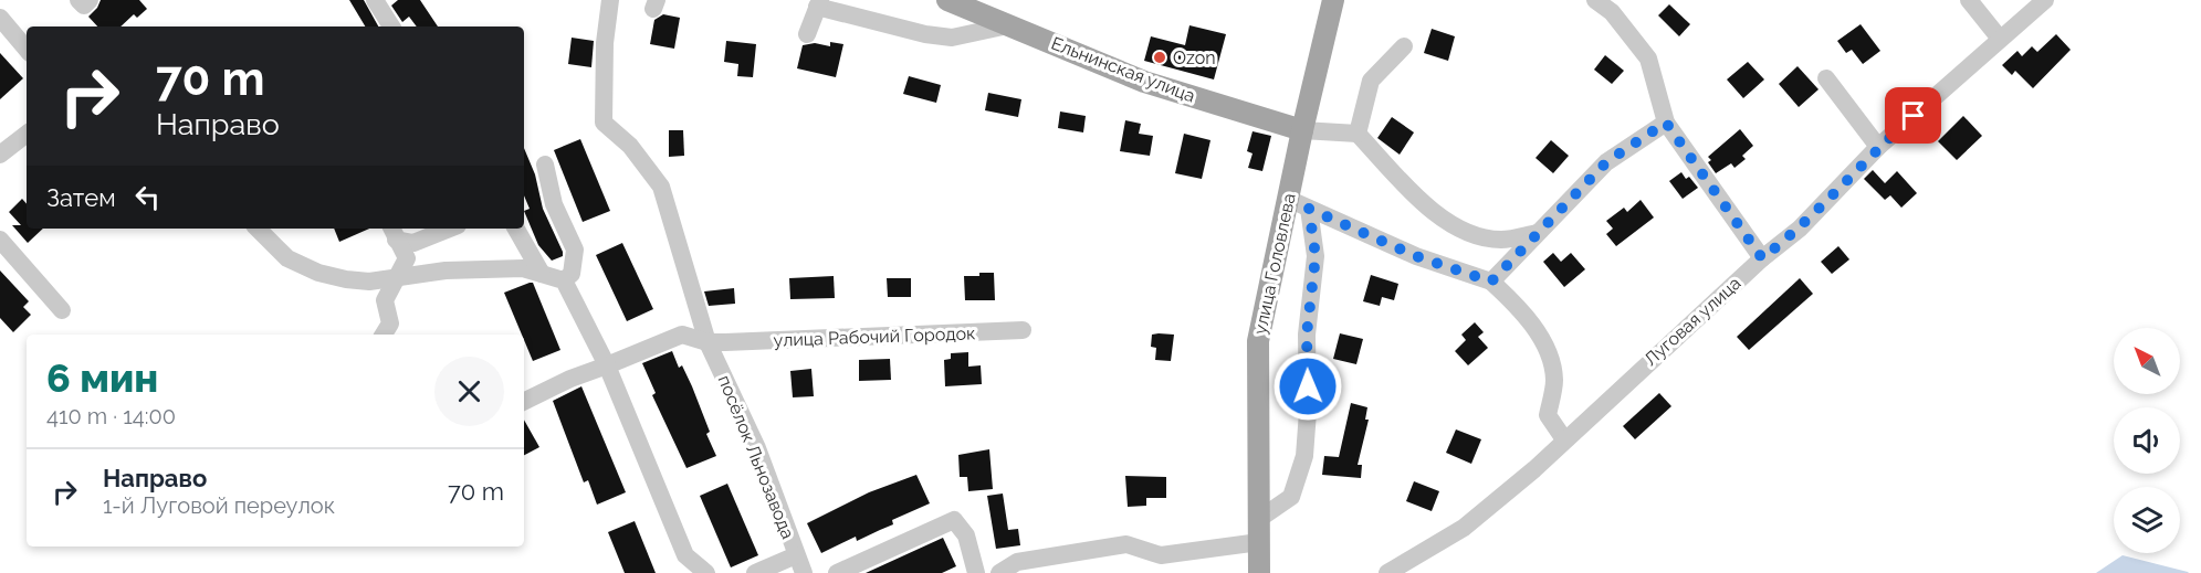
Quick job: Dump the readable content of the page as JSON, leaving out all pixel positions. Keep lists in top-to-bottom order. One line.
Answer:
{"streets":{"main road":["Ельнинская улица","улица Головлева"],"street":["Луговая улица","улица Рабочий Городок","посёлок Льнозавода"]},"crossings":[["Ельнинская улица","улица Головлева"],["улица Рабочий Городок","посёлок Льнозавода"]],"places":["Ozon"],"north":"top left","page":{"turn":["70 m","Направо"],"then":"Затем","heading":["6 мин","410 m · 14:00"],"list":[{"name":"Направо","note":"1-й Луговой переулок","value":"70 m"}]}}
